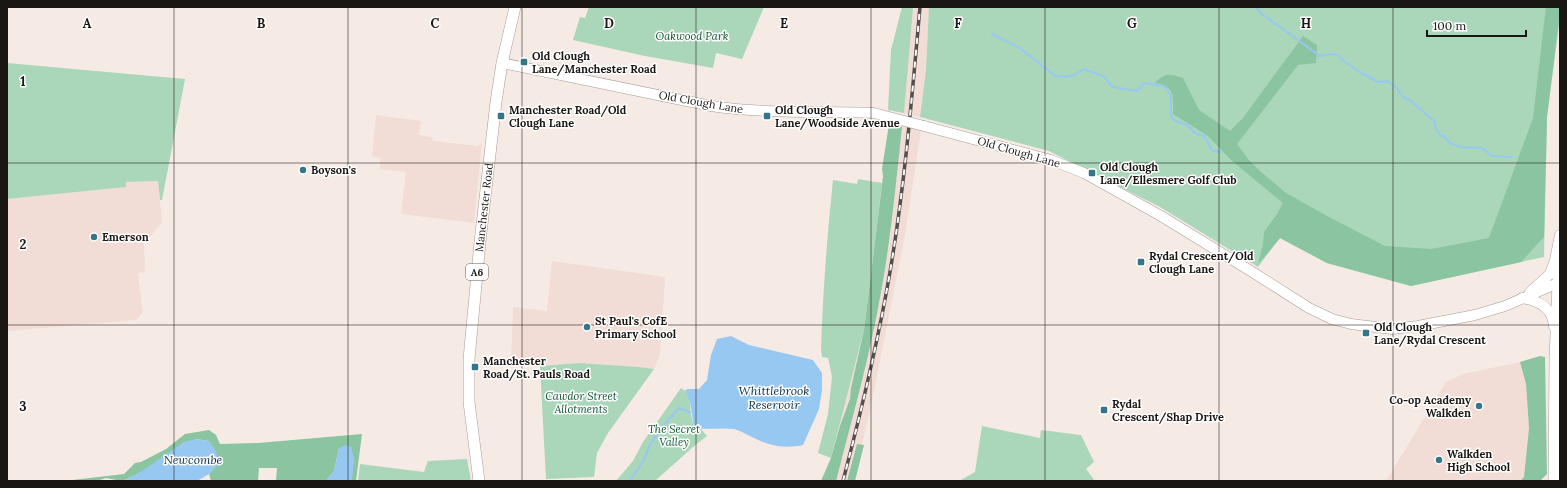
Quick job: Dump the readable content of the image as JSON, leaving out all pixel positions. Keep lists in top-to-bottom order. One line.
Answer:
{"streets":{"main road":["Manchester Road","A6"],"street":["Old Clough Lane"]},"crossings":[["Old Clough Lane","Manchester Road"]],"water":["Whittlebrook Reservoir","Newcombe"],"parks":["Oakwood Park","Cawdor Street Allotments","The Secret Valley"],"places":{"transit":["Old Clough Lane/Manchester Road","Manchester Road/Old Clough Lane","Old Clough Lane/Woodside Avenue","Old Clough Lane/Ellesmere Golf Club","Rydal Crescent/Old Clough Lane","Old Clough Lane/Rydal Crescent","Manchester Road/St. Pauls Road","Rydal Crescent/Shap Drive"],"other":["Boyson's","Emerson","St Paul's CofE Primary School","Co-op Academy Walkden","Walkden High School"]},"scale_bar":"100 m","grid":{"columns":["A","B","C","D","E","F","G","H"],"rows":["1","2","3"]}}
